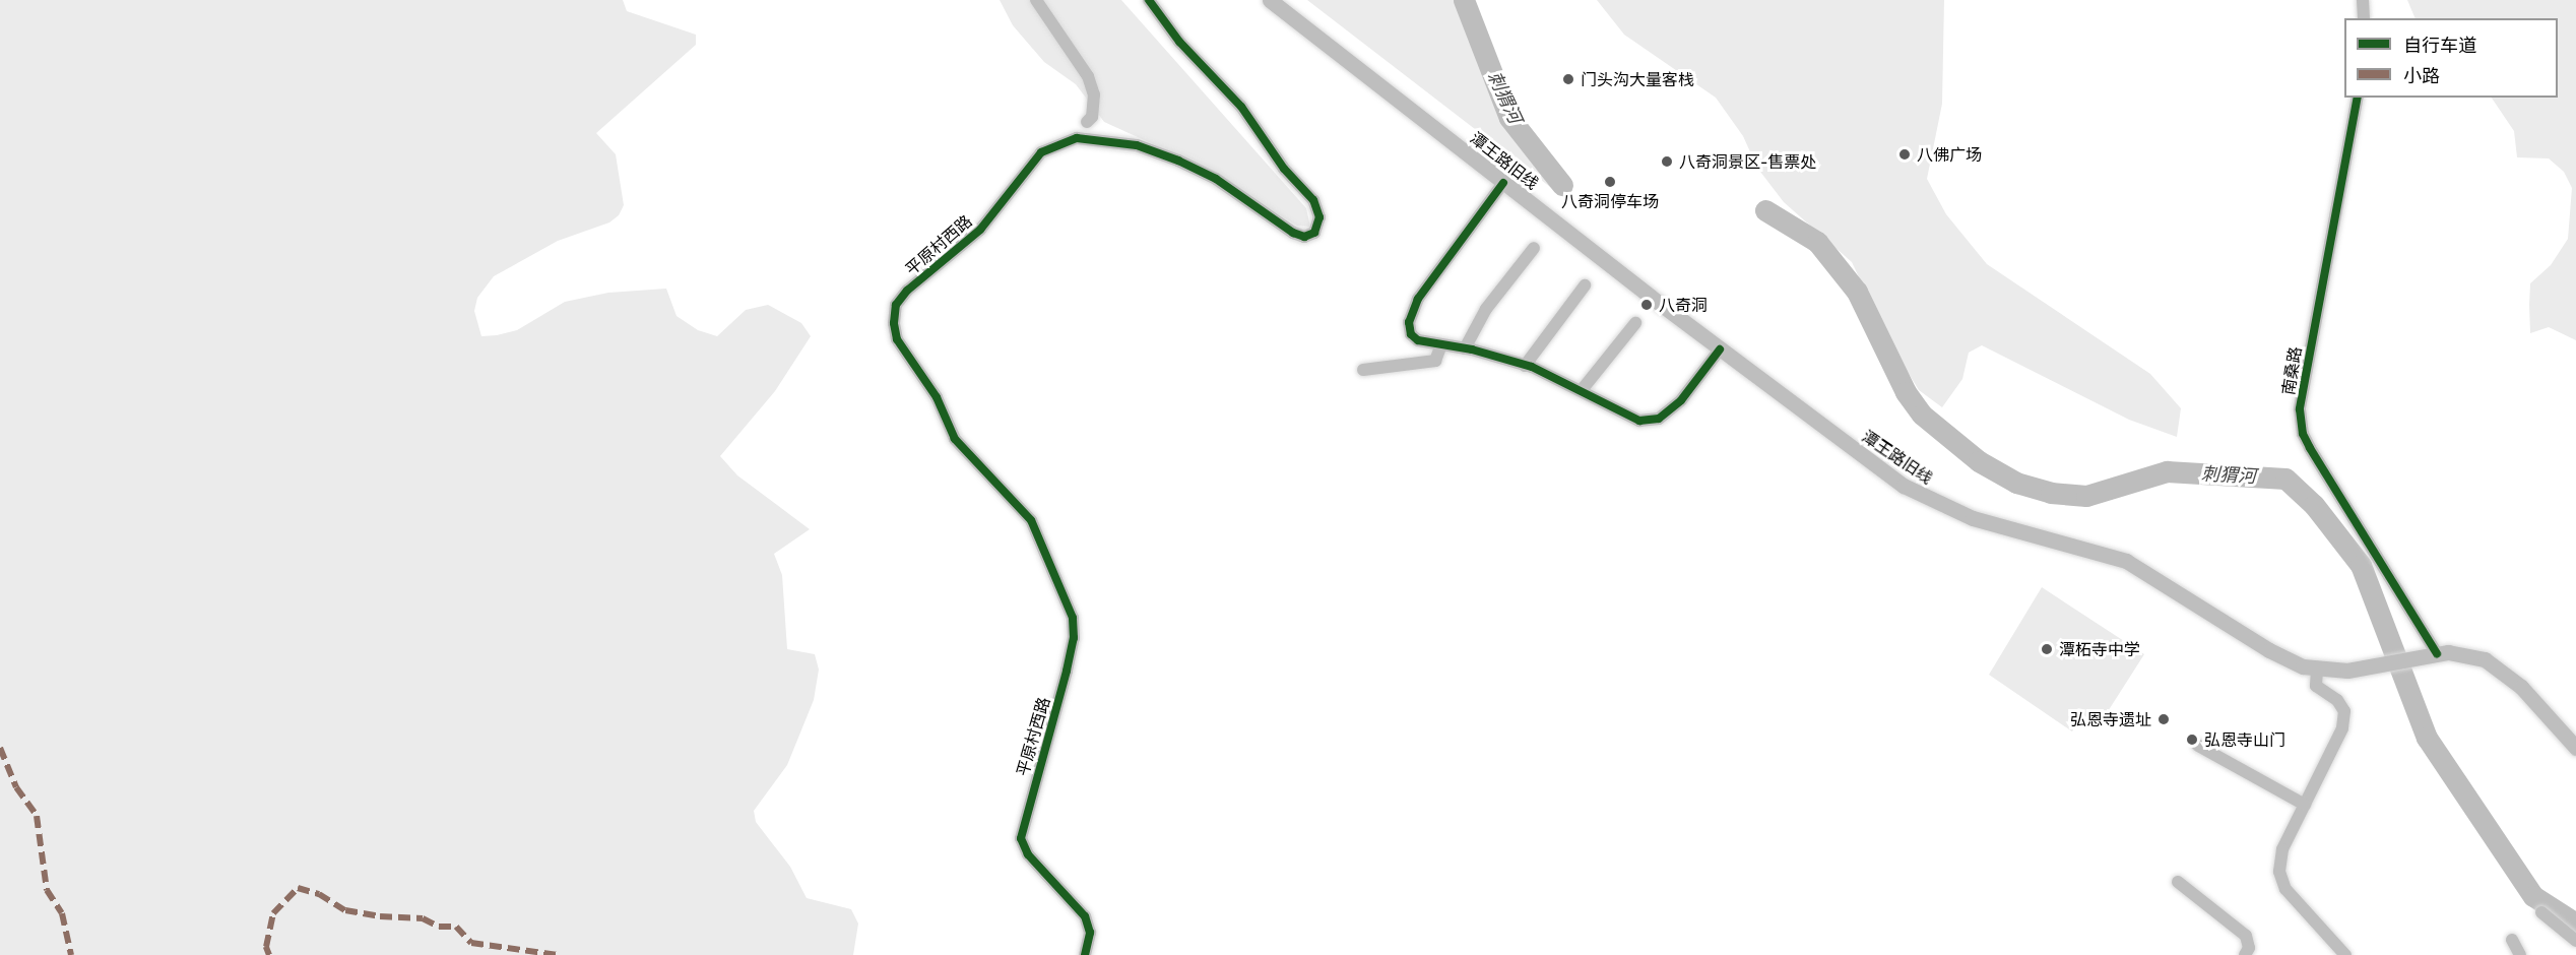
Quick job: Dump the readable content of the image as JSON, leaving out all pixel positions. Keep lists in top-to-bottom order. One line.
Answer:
{"streets":{"main road":["潭王路旧线"],"street":["平原村西路","南桑路"]},"crossings":[["潭王路旧线","南桑路"]],"water":["刺猬河"],"places":["门头沟大量客栈","八佛广场","八奇洞景区-售票处","八奇洞停车场","八奇洞","潭柘寺中学","弘恩寺遗址","弘恩寺山门"],"legend":["自行车道","小路"]}
